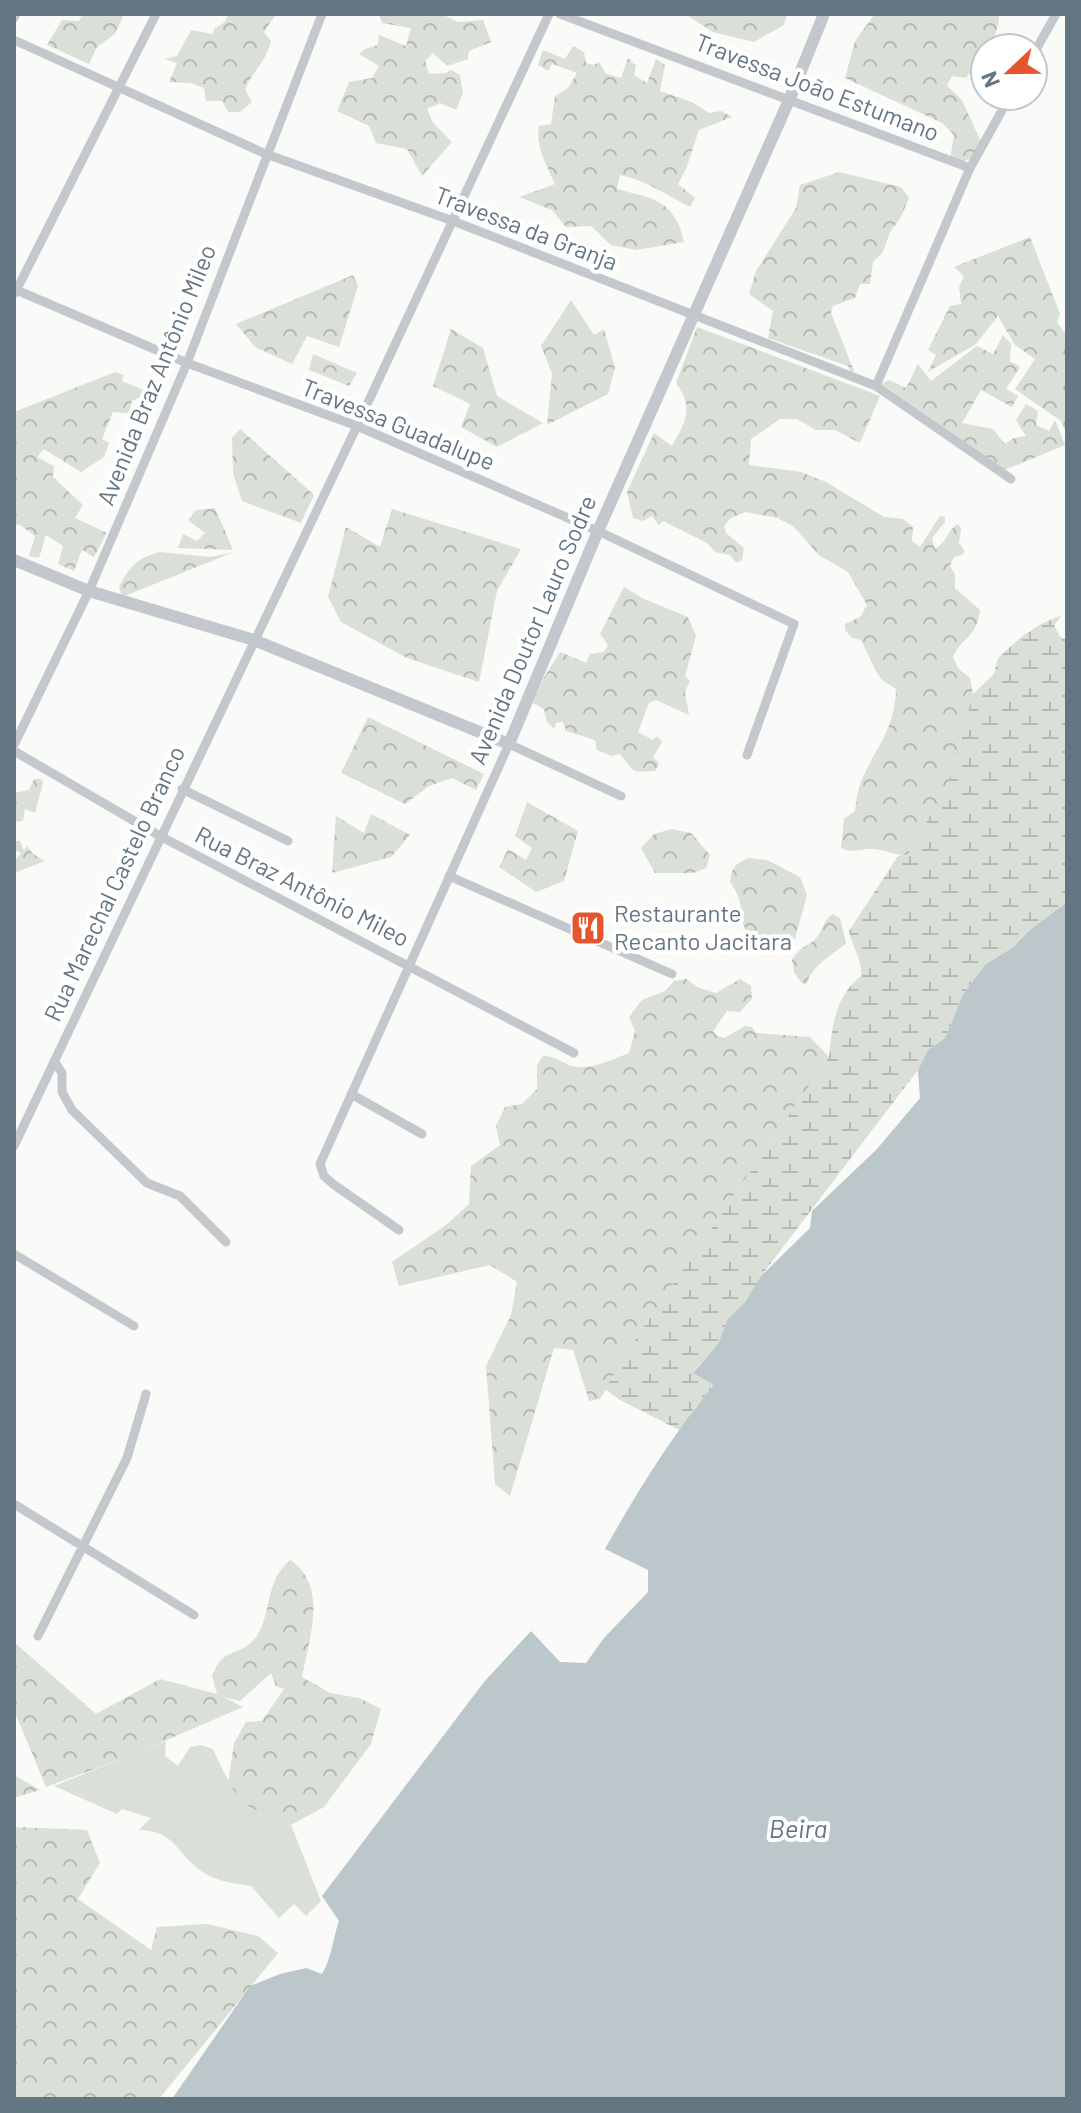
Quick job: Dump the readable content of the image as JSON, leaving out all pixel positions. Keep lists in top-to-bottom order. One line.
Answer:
{"streets":{"street":["Travessa João Estumano","Travessa da Granja","Avenida Braz Antônio Mileo","Travessa Guadalupe","Avenida Doutor Lauro Sodre","Rua Marechal Castelo Branco","Rua Braz Antônio Mileo"]},"crossings":[["Travessa João Estumano","Avenida Doutor Lauro Sodre"],["Travessa da Granja","Avenida Braz Antônio Mileo"],["Travessa da Granja","Avenida Doutor Lauro Sodre"],["Travessa da Granja","Rua Marechal Castelo Branco"],["Avenida Braz Antônio Mileo","Travessa Guadalupe"],["Travessa Guadalupe","Avenida Doutor Lauro Sodre"],["Travessa Guadalupe","Rua Marechal Castelo Branco"],["Avenida Doutor Lauro Sodre","Rua Braz Antônio Mileo"],["Rua Marechal Castelo Branco","Rua Braz Antônio Mileo"]],"water":["Beira"],"places":{"restaurant":["Restaurante Recanto Jacitara"]},"north":"left"}
